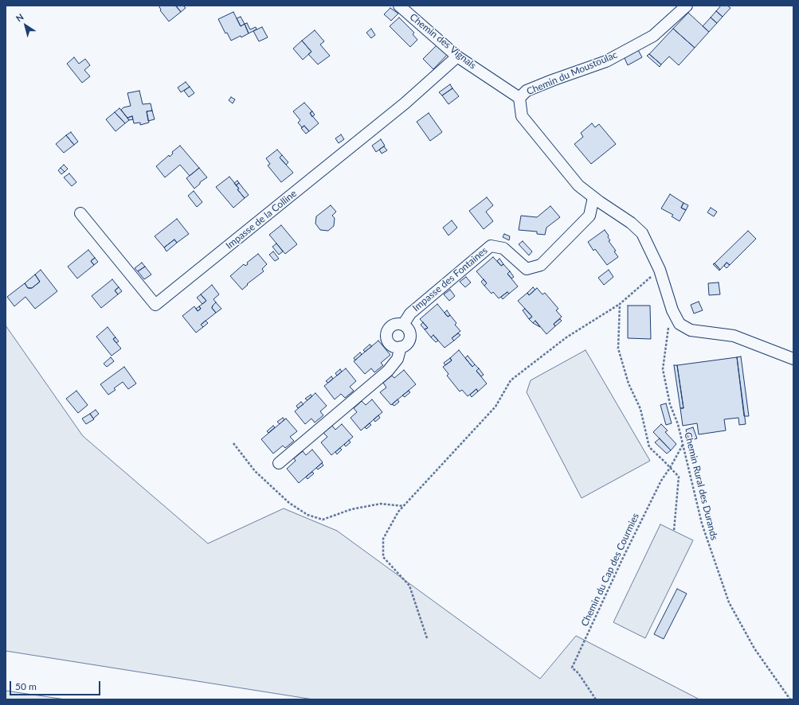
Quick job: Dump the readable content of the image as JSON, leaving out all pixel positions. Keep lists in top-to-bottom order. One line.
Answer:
{"streets":{"street":["Chemin des Vignals","Chemin du Moustoulac","Impasse de la Colline","Impasse des Fontaines"],"path":["Chemin Rural des Durands","Chemin du Cap des Courmies"]},"crossings":[["Chemin des Vignals","Chemin du Moustoulac"],["Chemin des Vignals","Impasse de la Colline"],["Chemin Rural des Durands","Chemin du Cap des Courmies"]],"scale_bar":"50 m","north":"top left"}
